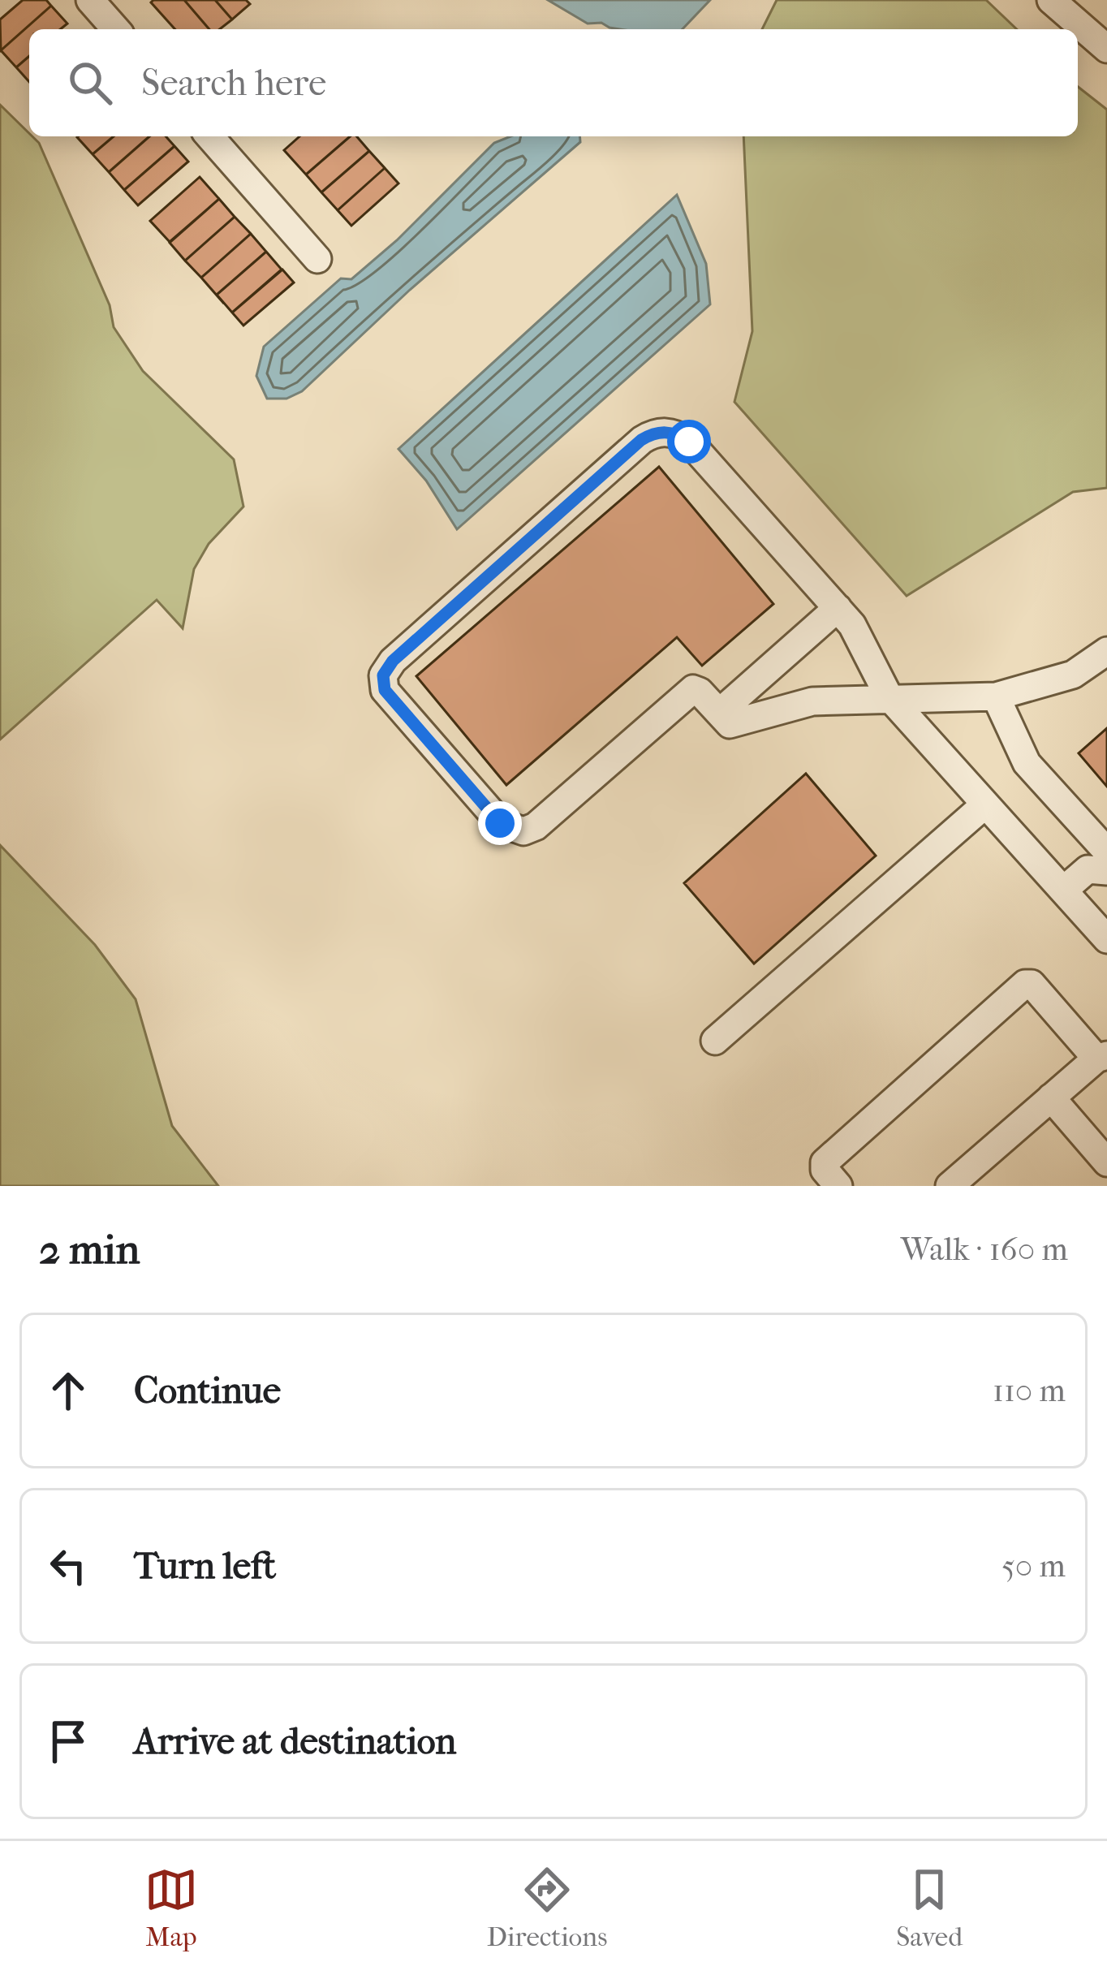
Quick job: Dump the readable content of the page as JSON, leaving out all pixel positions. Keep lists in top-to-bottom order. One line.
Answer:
{"page":{"search":"Search here","heading":["2 min","Walk · 160 m"],"list":[["Continue","110 m"],["Turn left","50 m"],"Arrive at destination"],"nav":["Map","Directions","Saved"]}}
